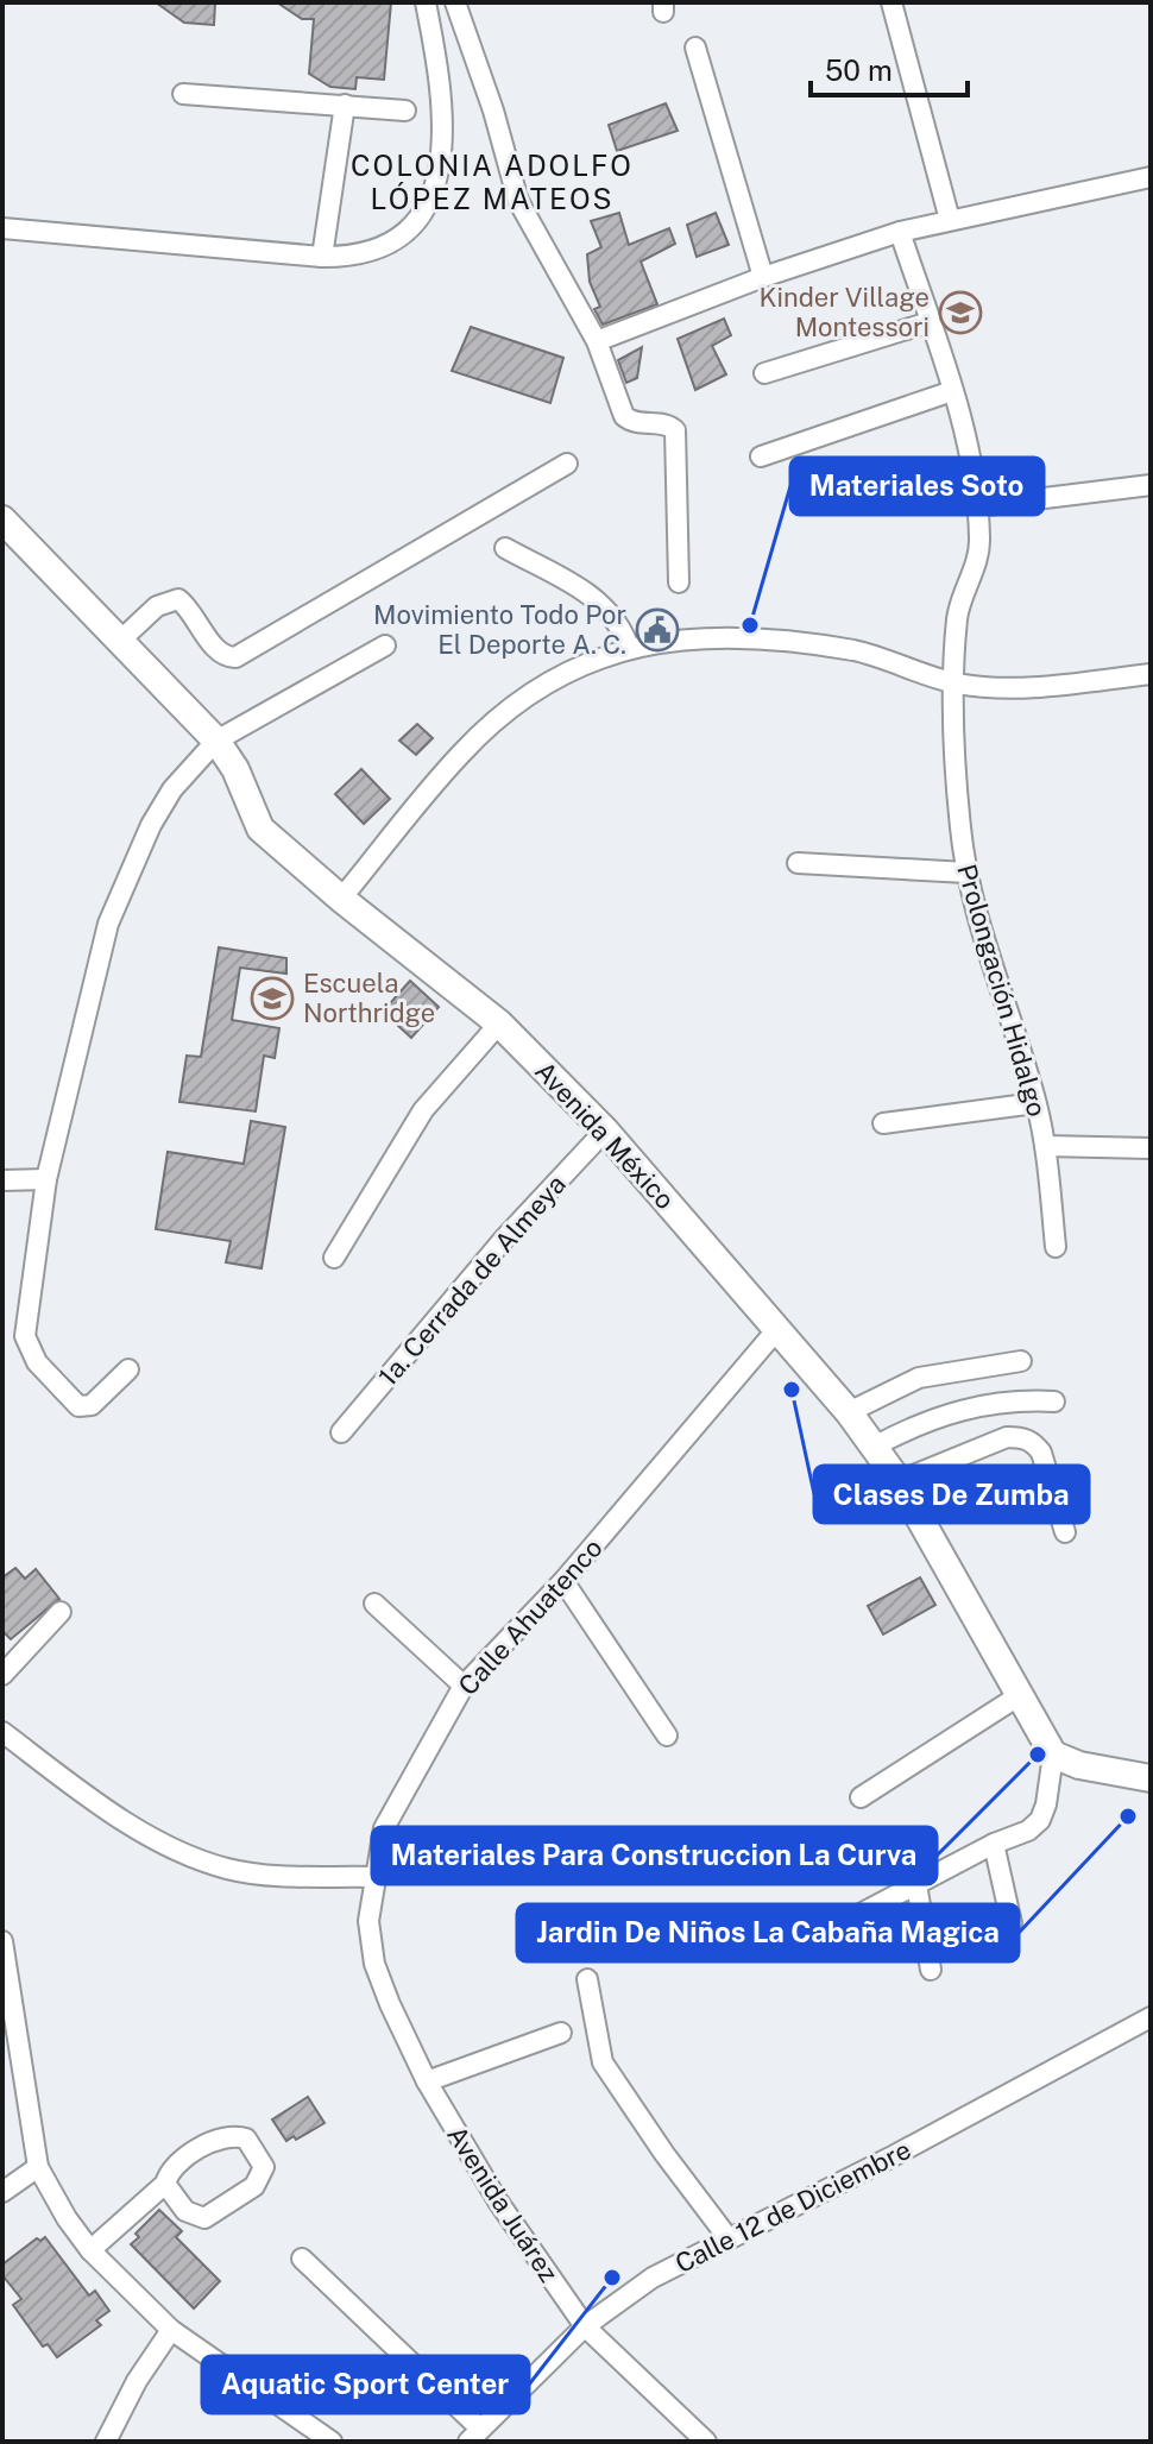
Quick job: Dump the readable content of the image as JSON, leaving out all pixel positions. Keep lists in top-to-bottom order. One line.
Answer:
{"streets":{"main road":["Avenida México"],"street":["Prolongación Hidalgo","1a. Cerrada de Almeya","Calle Ahuatenco","Avenida Juárez","Calle 12 de Diciembre"]},"crossings":[["Avenida México","1a. Cerrada de Almeya"],["Avenida México","Calle Ahuatenco"],["Calle Ahuatenco","Avenida Juárez"],["Avenida Juárez","Calle 12 de Diciembre"]],"districts":["COLONIA ADOLFO LÓPEZ MATEOS"],"places":{"school or university":["Kinder Village Montessori","Escuela Northridge"],"other":["Materiales Soto","Clases De Zumba","Materiales Para Construccion La Curva","Jardin De Niños La Cabaña Magica","Aquatic Sport Center"],"public building":["Movimiento Todo Por El Deporte A. C."]},"scale_bar":"50 m"}
